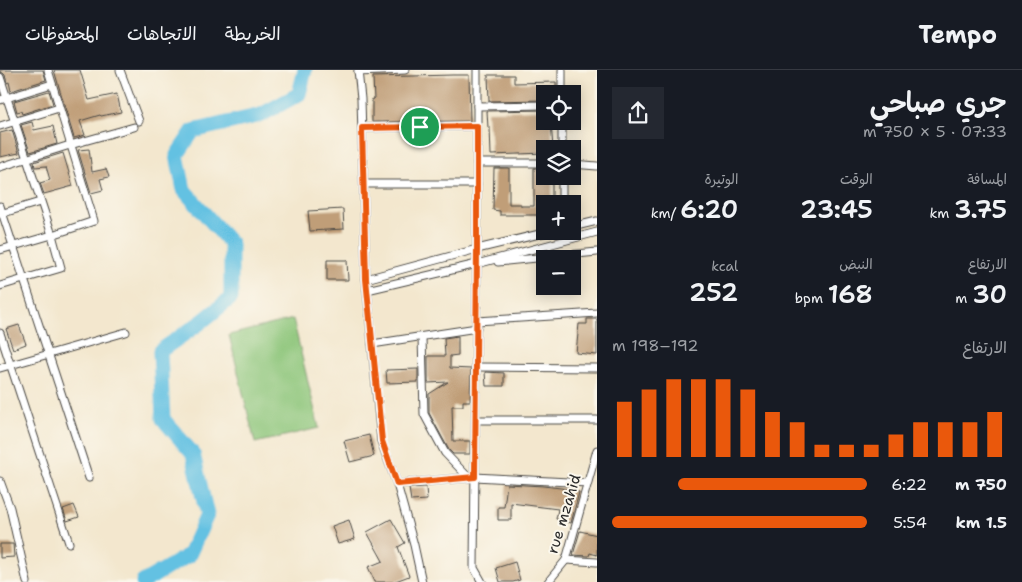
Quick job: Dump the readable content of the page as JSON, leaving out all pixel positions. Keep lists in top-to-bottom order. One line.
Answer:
{"streets":{"street":["rue mzahid"]},"page":{"header":"Tempo","nav":["الخريطة","الاتجاهات","المحفوظات"],"heading":["جري صباحي","07:33 · 5 × 750 m"],"map_buttons":["+","−"],"stats":[["المسافة","3.75 km"],["الوقت","23:45"],["الوتيرة","6:20 /km"],["الارتفاع","30 m"],["النبض","168 bpm"],["kcal","252"]],"chart":["الارتفاع","192–198 m"],"list":[{"name":"750 m","note":"6:22"},{"name":"1.5 km","note":"5:54"}]}}
